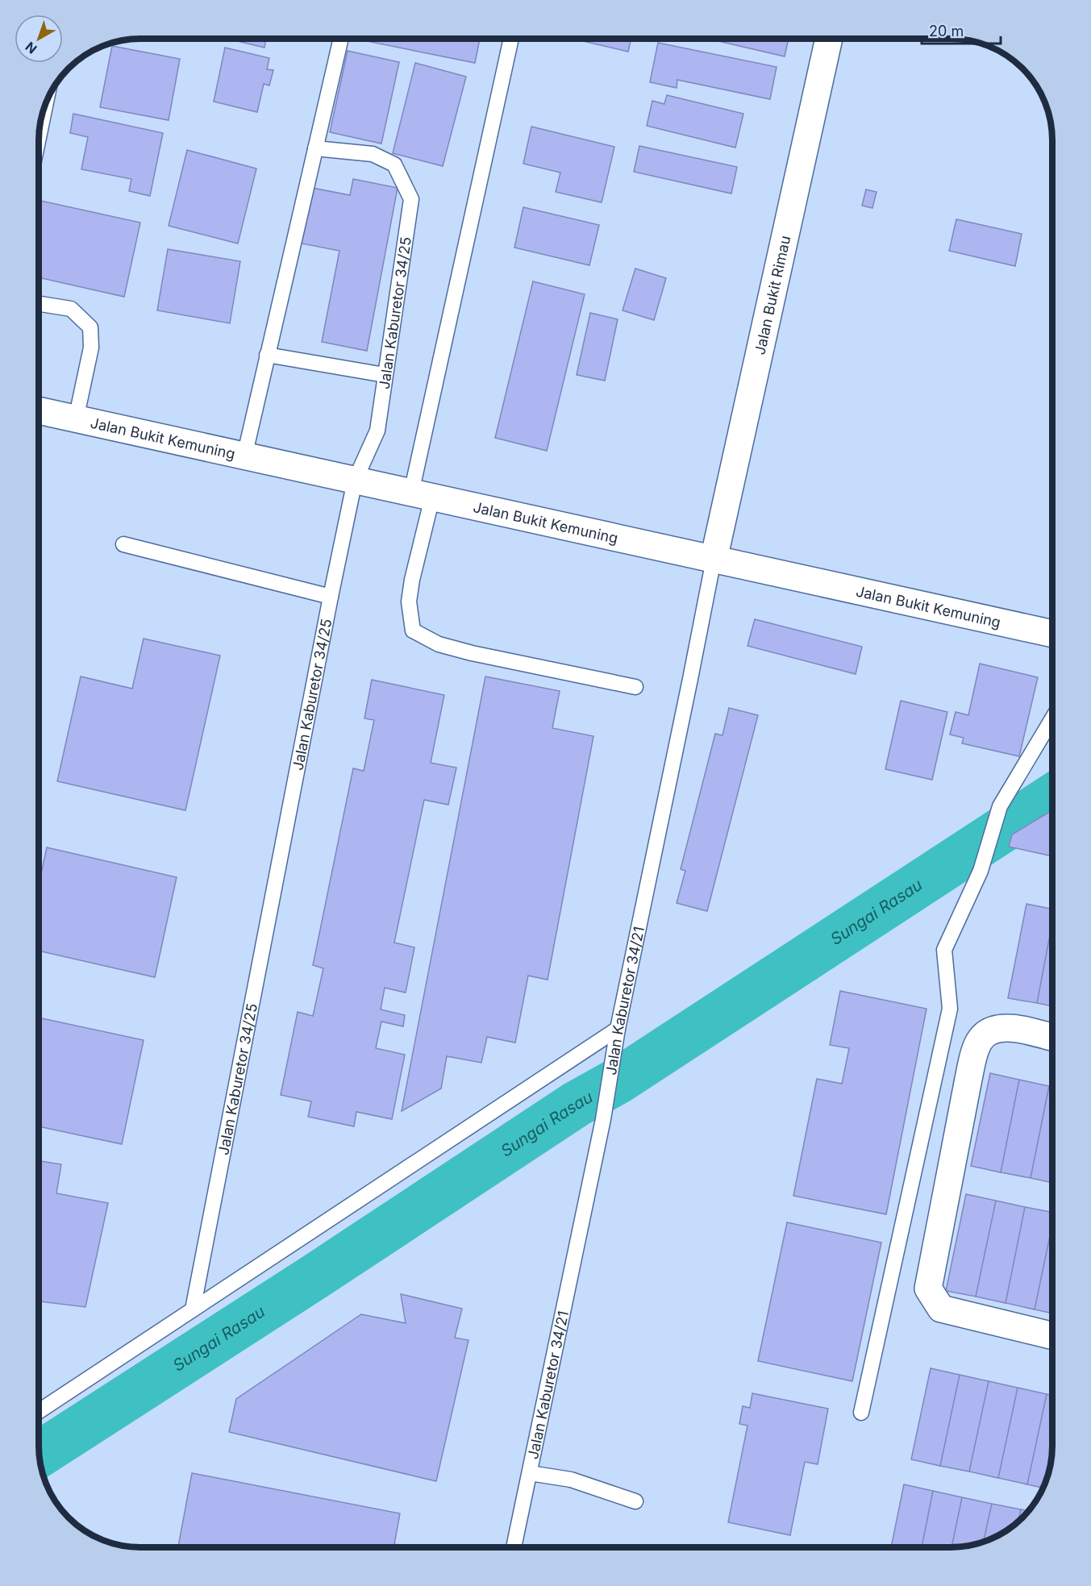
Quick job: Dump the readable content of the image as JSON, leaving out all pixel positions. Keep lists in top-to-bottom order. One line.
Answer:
{"streets":{"main road":["Jalan Bukit Rimau","Jalan Bukit Kemuning"],"lane":["Jalan Kaburetor 34/25","Jalan Kaburetor 34/21"]},"crossings":[["Jalan Bukit Rimau","Jalan Bukit Kemuning"],["Jalan Bukit Rimau","Jalan Kaburetor 34/21"],["Jalan Kaburetor 34/25","Jalan Bukit Kemuning"],["Jalan Bukit Kemuning","Jalan Kaburetor 34/21"]],"water":["Sungai Rasau"],"scale_bar":"20 m","north":"bottom left"}
